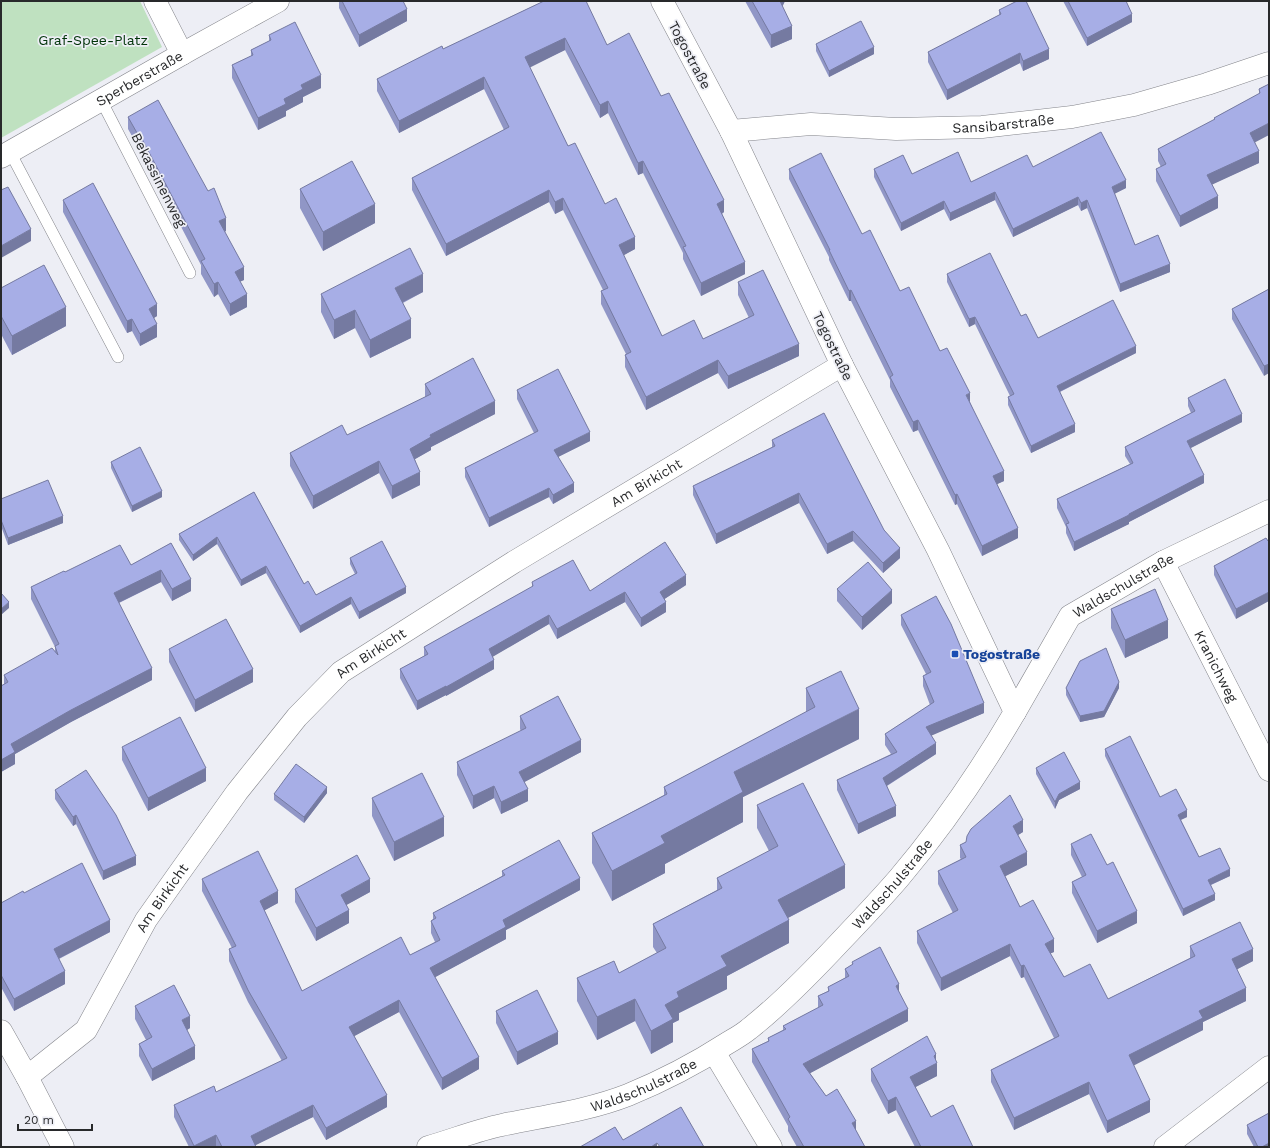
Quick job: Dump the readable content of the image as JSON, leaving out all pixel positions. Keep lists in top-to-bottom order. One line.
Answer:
{"streets":{"street":["Togostraße","Sperberstraße","Sansibarstraße","Am Birkicht","Waldschulstraße","Kranichweg"],"lane":["Bekassinenweg"]},"crossings":[["Togostraße","Sansibarstraße"],["Togostraße","Am Birkicht"],["Togostraße","Waldschulstraße"],["Sperberstraße","Bekassinenweg"],["Waldschulstraße","Kranichweg"]],"parks":["Graf-Spee-Platz"],"places":{"transit":["Togostraße"]},"scale_bar":"20 m"}
